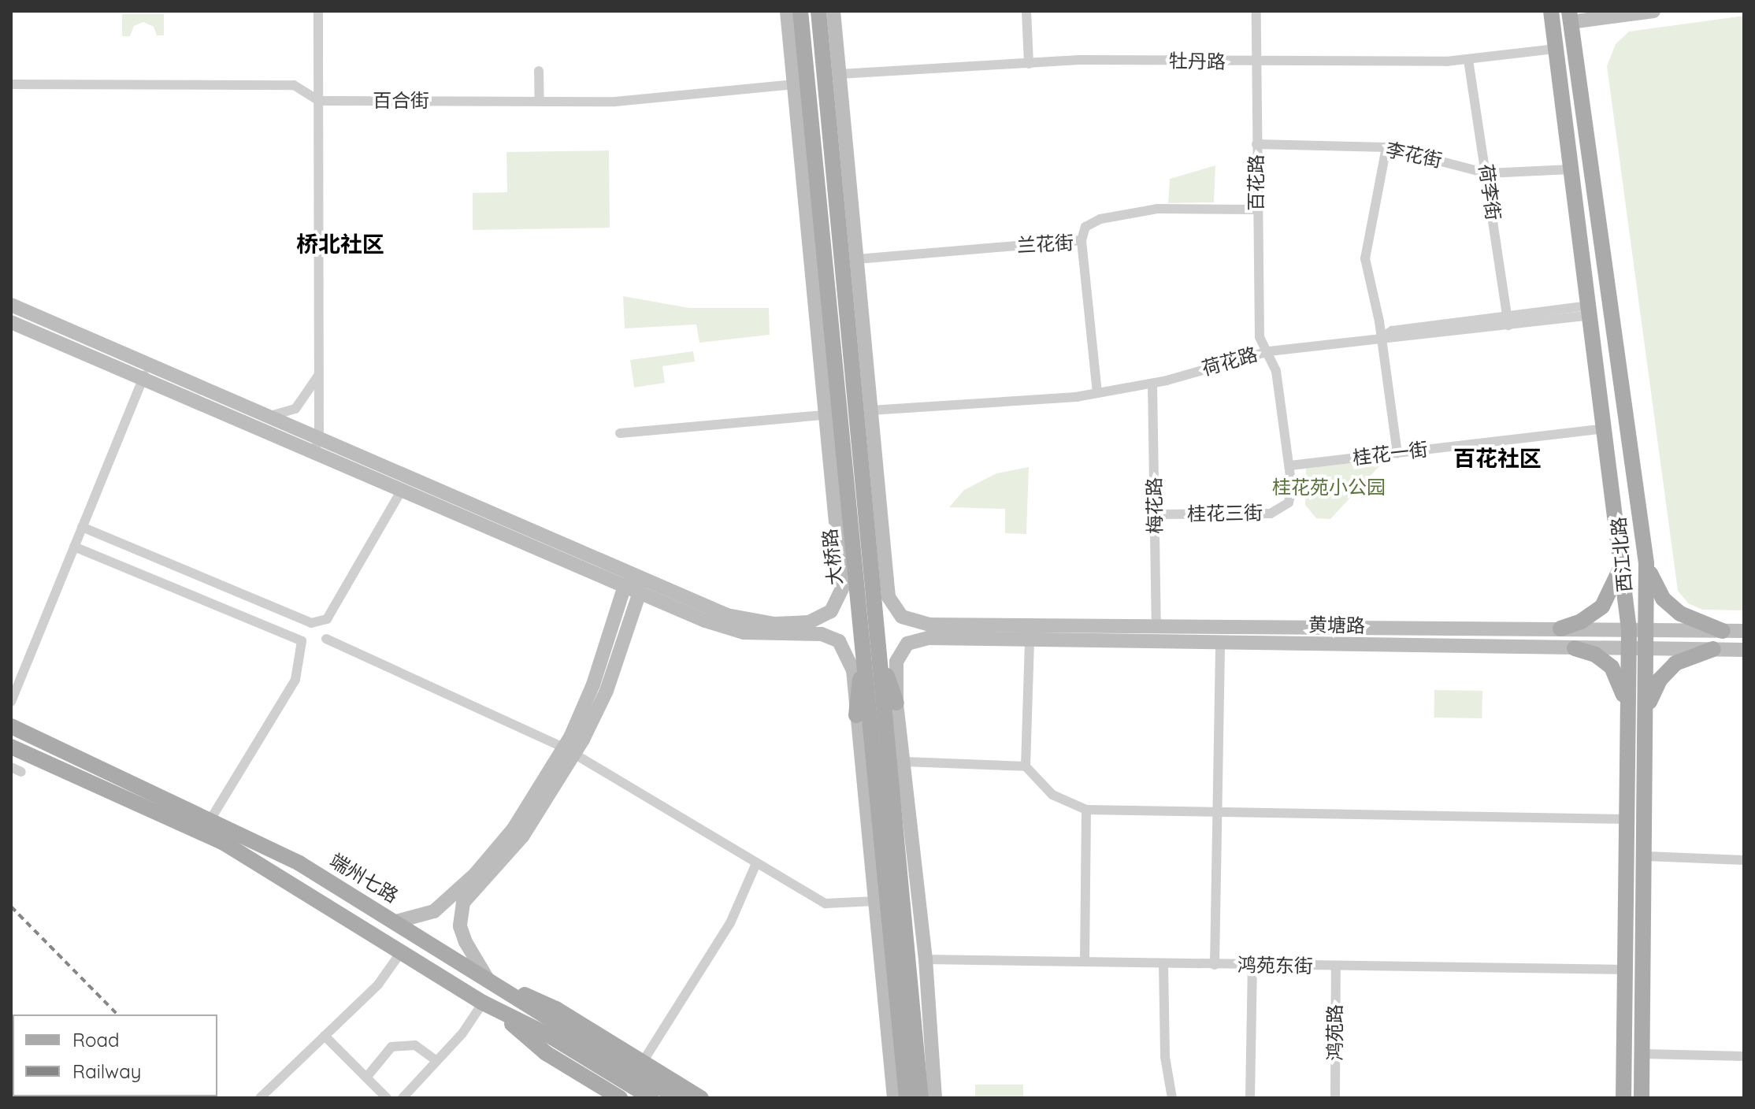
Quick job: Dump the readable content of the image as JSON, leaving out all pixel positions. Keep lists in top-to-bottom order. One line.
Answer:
{"streets":{"main road":["西江北路","大桥路","端州七路"],"street":["牡丹路","百合街","李花街","百花路","荷李街","兰花街","荷花路","桂花一街","梅花路","桂花三街","黄塘路","鸿苑东街","鸿苑路"]},"crossings":[["牡丹路","百花路"],["牡丹路","荷李街"],["牡丹路","西江北路"],["李花街","百花路"],["李花街","荷李街"],["李花街","西江北路"],["百花路","荷花路"],["百花路","桂花三街"],["荷李街","荷花路"],["兰花街","荷花路"],["荷花路","梅花路"],["荷花路","桂花三街"],["荷花路","西江北路"],["桂花一街","桂花三街"],["桂花一街","西江北路"],["梅花路","桂花三街"],["梅花路","黄塘路"],["西江北路","黄塘路"],["西江北路","鸿苑东街"],["鸿苑东街","鸿苑路"]],"districts":["桥北社区","百花社区"],"parks":["桂花苑小公园"],"legend":["Road","Railway"]}
